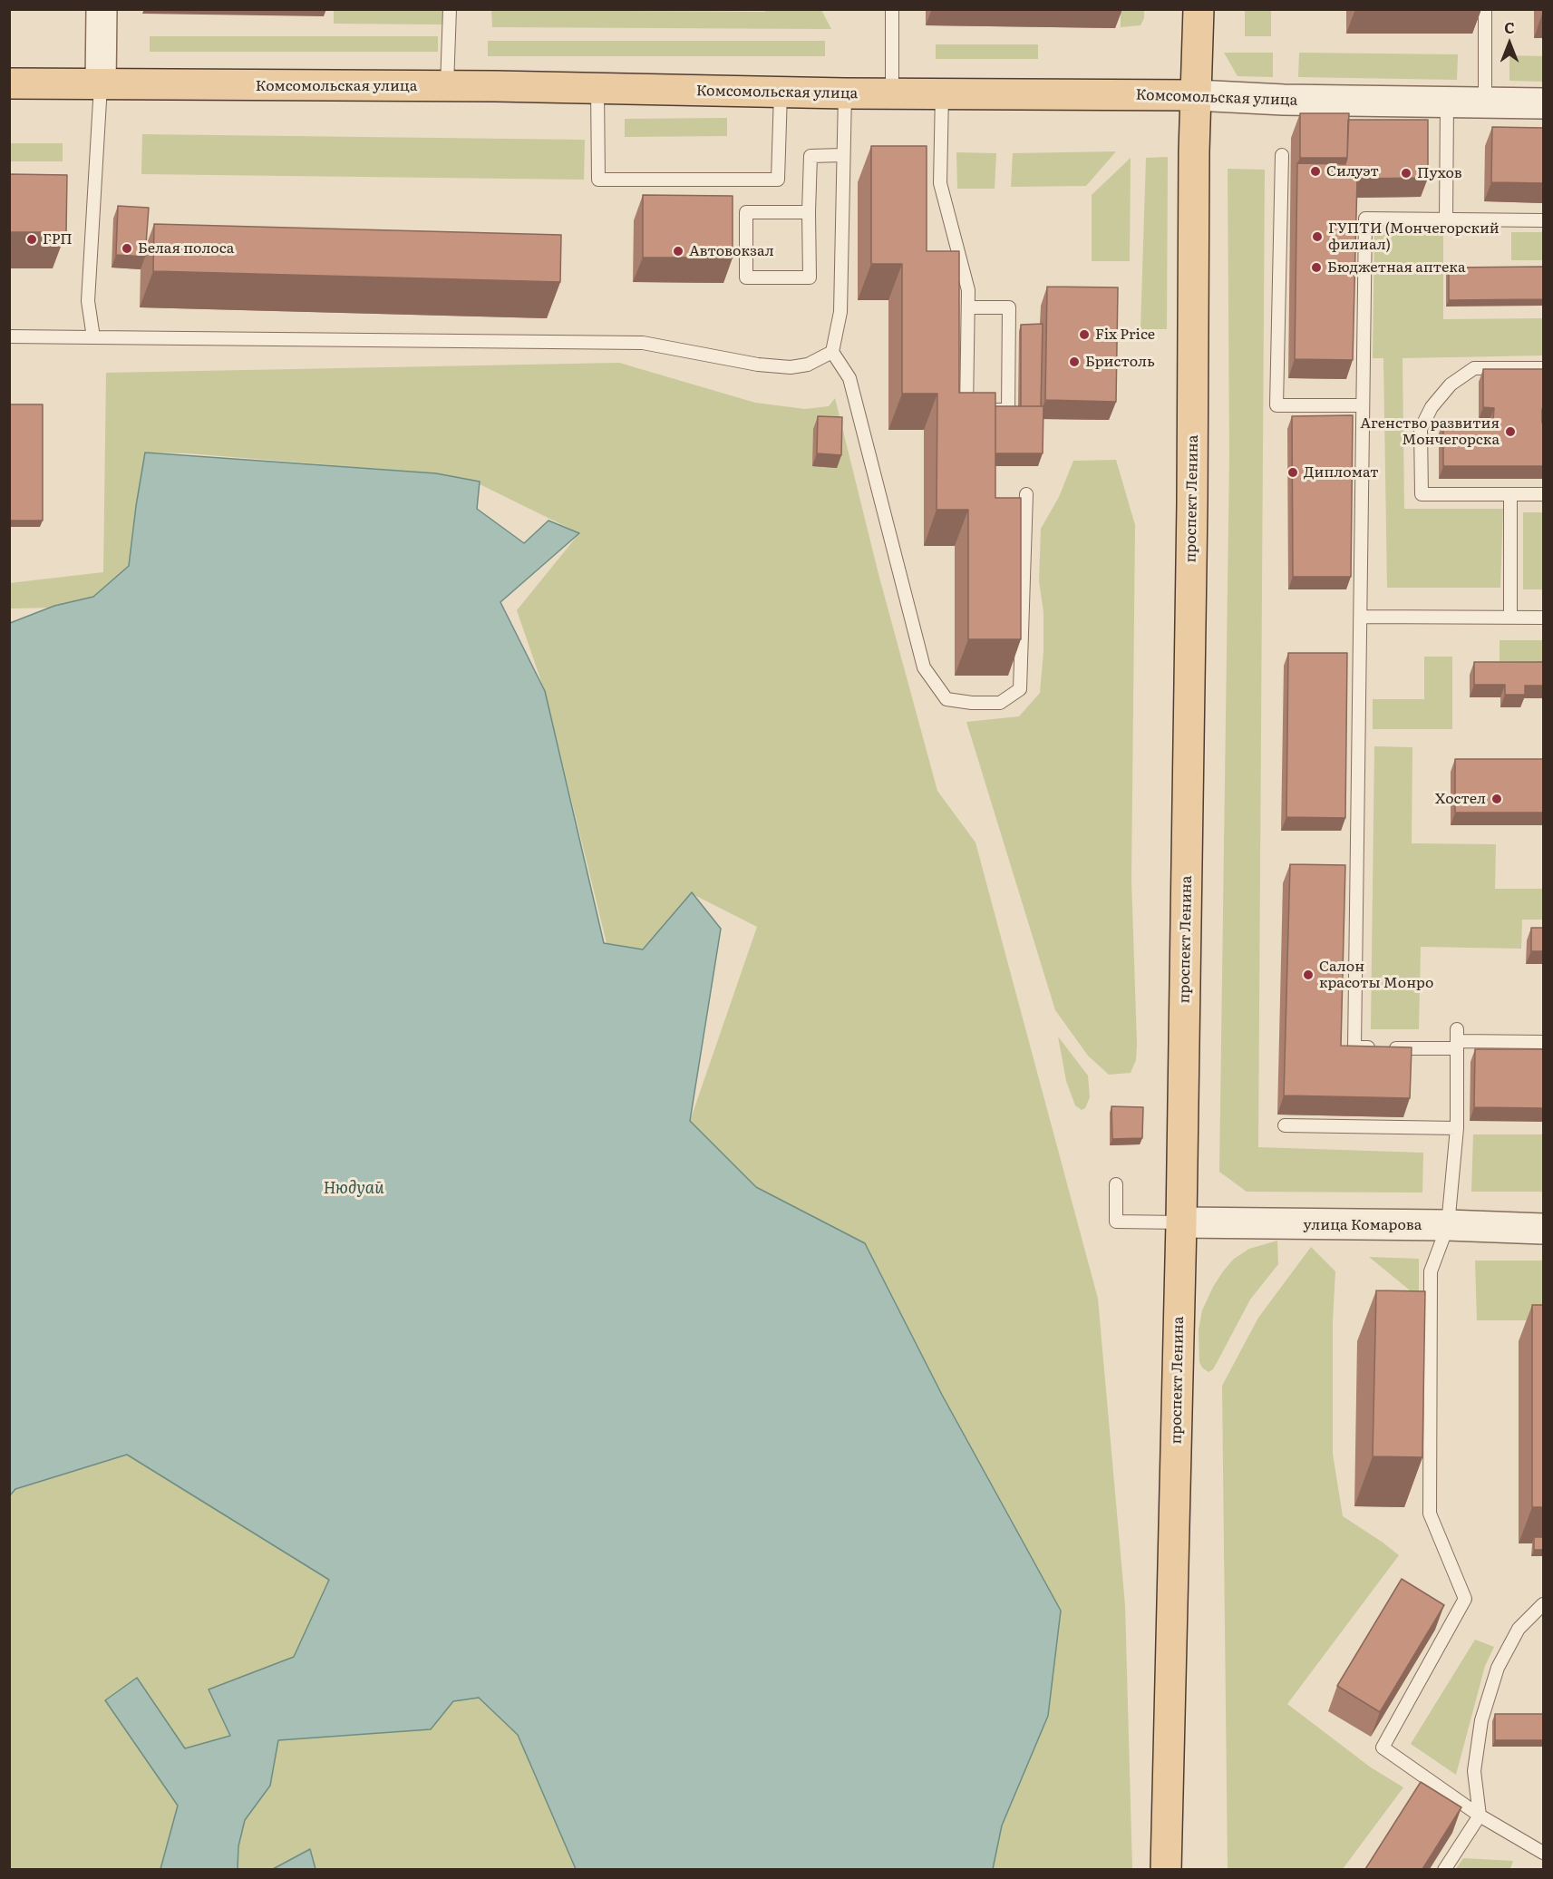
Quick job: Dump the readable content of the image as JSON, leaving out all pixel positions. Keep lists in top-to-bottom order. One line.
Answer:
{"streets":{"main road":["Комсомольская улица","проспект Ленина"],"street":["улица Комарова"]},"crossings":[["Комсомольская улица","проспект Ленина"],["проспект Ленина","улица Комарова"]],"water":["Нюдуай"],"places":["Силуэт","Пухов","ГУПТИ (Мончегорский филиал)","ГРП","Белая полоса","Автовокзал","Бюджетная аптека","Fix Price","Бристоль","Агенство развития Мончегорска","Дипломат","Хостел","Салон красоты Монро"],"north":"top"}
